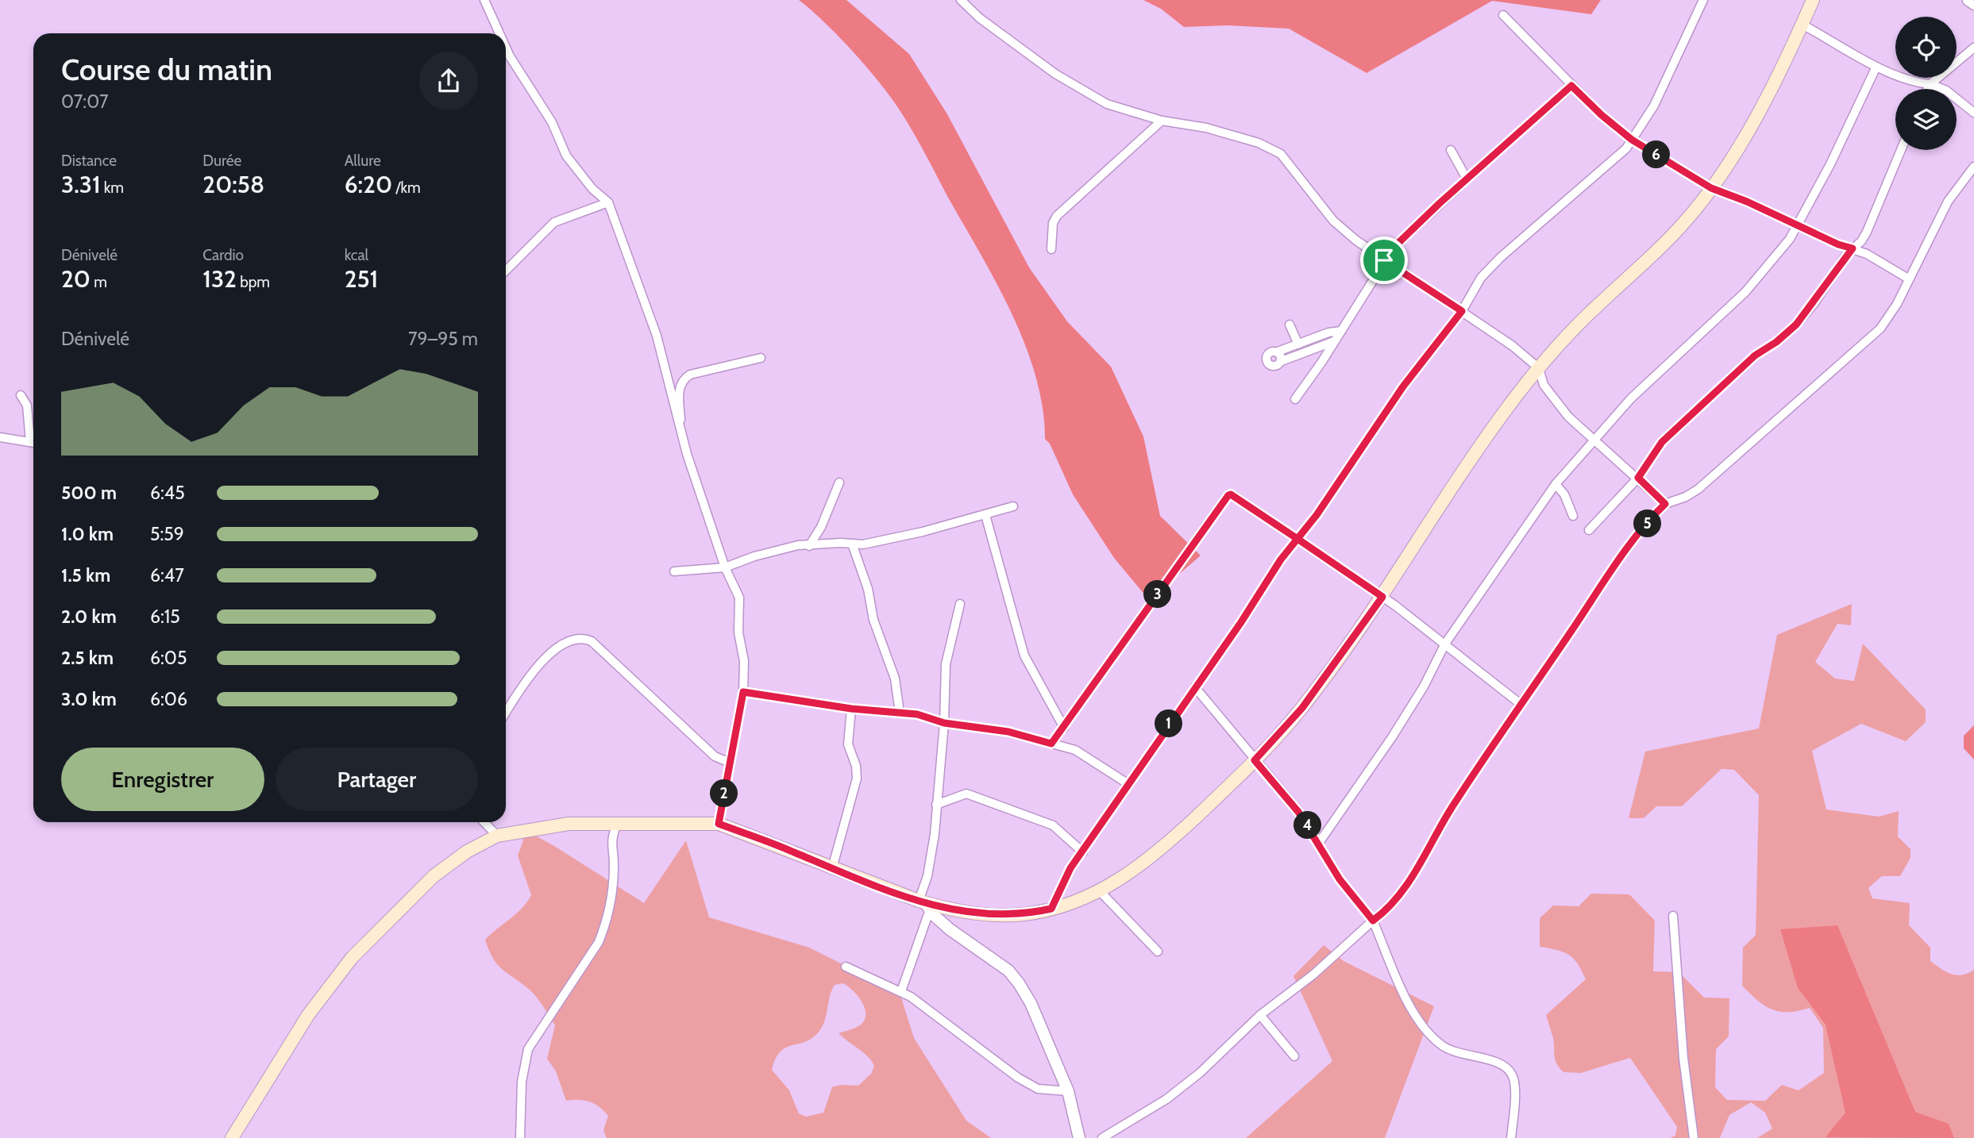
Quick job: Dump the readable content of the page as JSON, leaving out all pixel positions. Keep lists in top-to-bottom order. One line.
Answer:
{"page":{"heading":["Course du matin","07:07"],"stats":[["Distance","3.31 km"],["Durée","20:58"],["Allure","6:20 /km"],["Dénivelé","20 m"],["Cardio","132 bpm"],["kcal","251"]],"pins":["6","5","3","1","2","4"],"chart":["Dénivelé","79–95 m"],"list":[{"name":"500 m","note":"6:45"},{"name":"1.0 km","note":"5:59"},{"name":"1.5 km","note":"6:47"},{"name":"2.0 km","note":"6:15"},{"name":"2.5 km","note":"6:05"},{"name":"3.0 km","note":"6:06"}],"buttons":["Enregistrer","Partager"]}}
